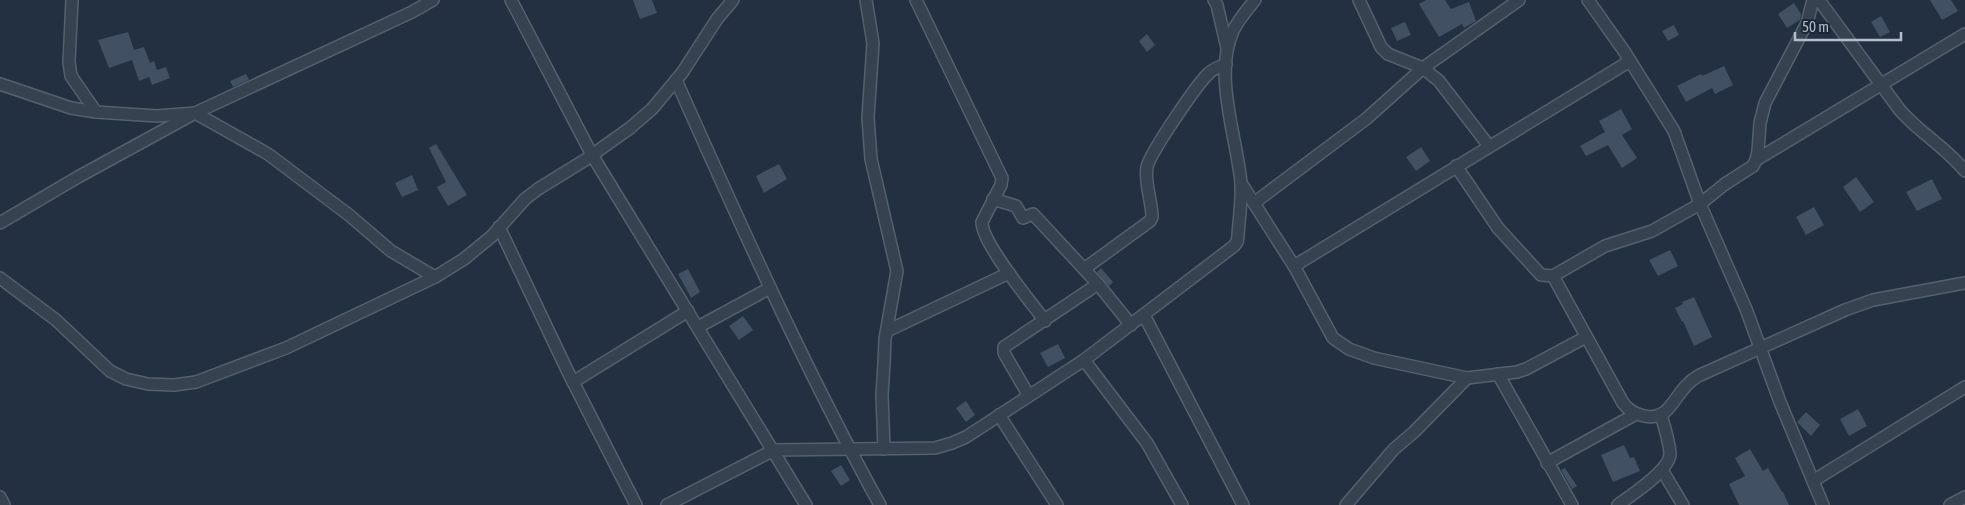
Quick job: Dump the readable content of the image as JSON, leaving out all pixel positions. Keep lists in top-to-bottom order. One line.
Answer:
{"scale_bar":"50 m"}
